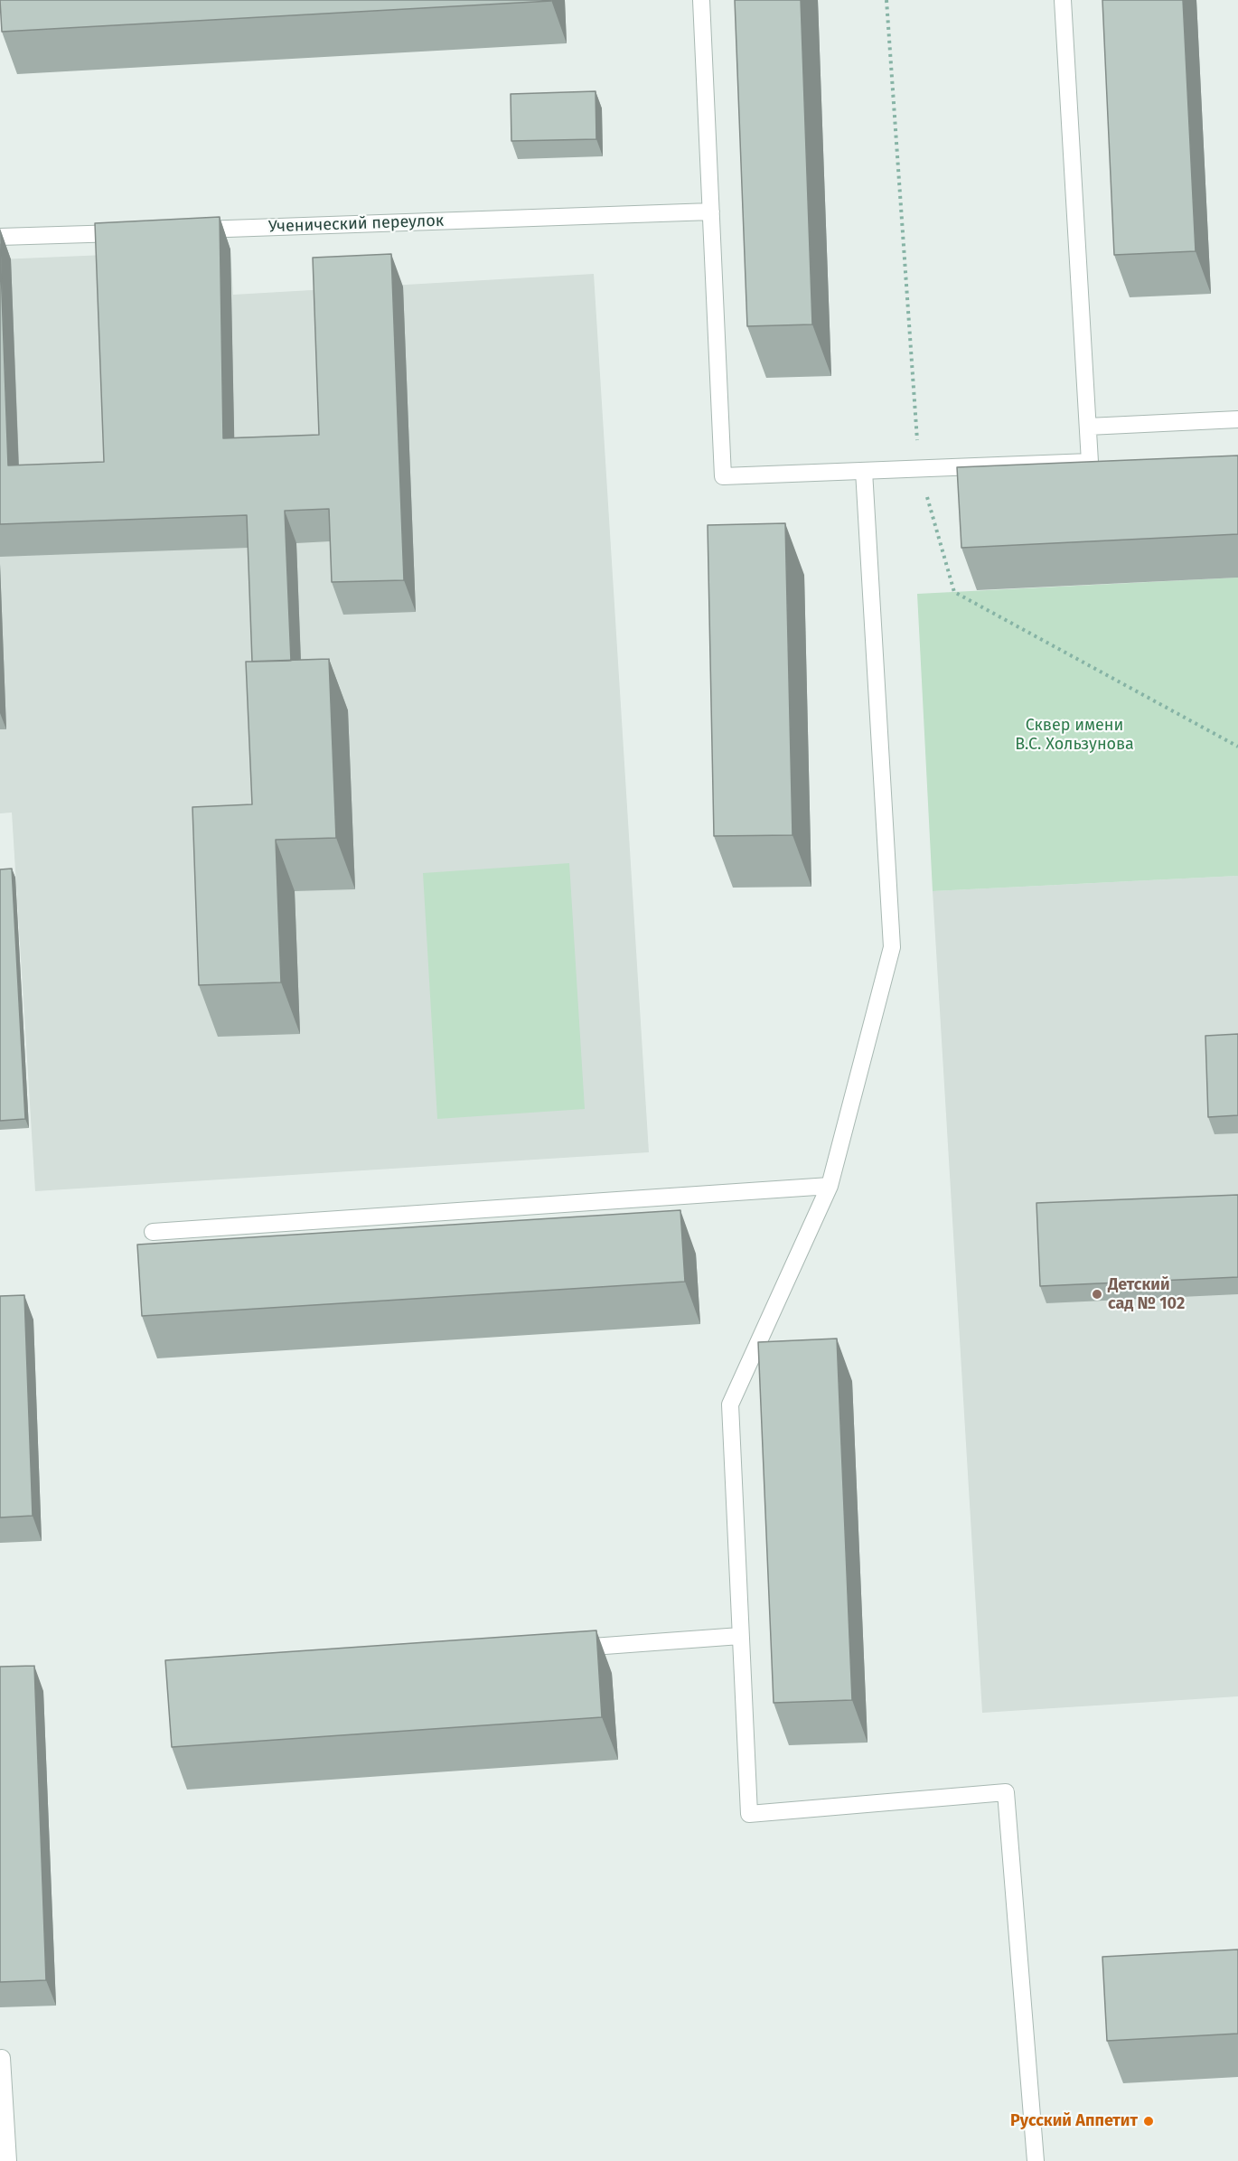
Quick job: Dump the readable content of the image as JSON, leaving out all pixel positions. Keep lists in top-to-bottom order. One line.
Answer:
{"streets":{"lane":["Ученический переулок"]},"parks":["Сквер имени В.С. Хользунова"],"places":["Детский сад № 102","Русский Аппетит"]}
